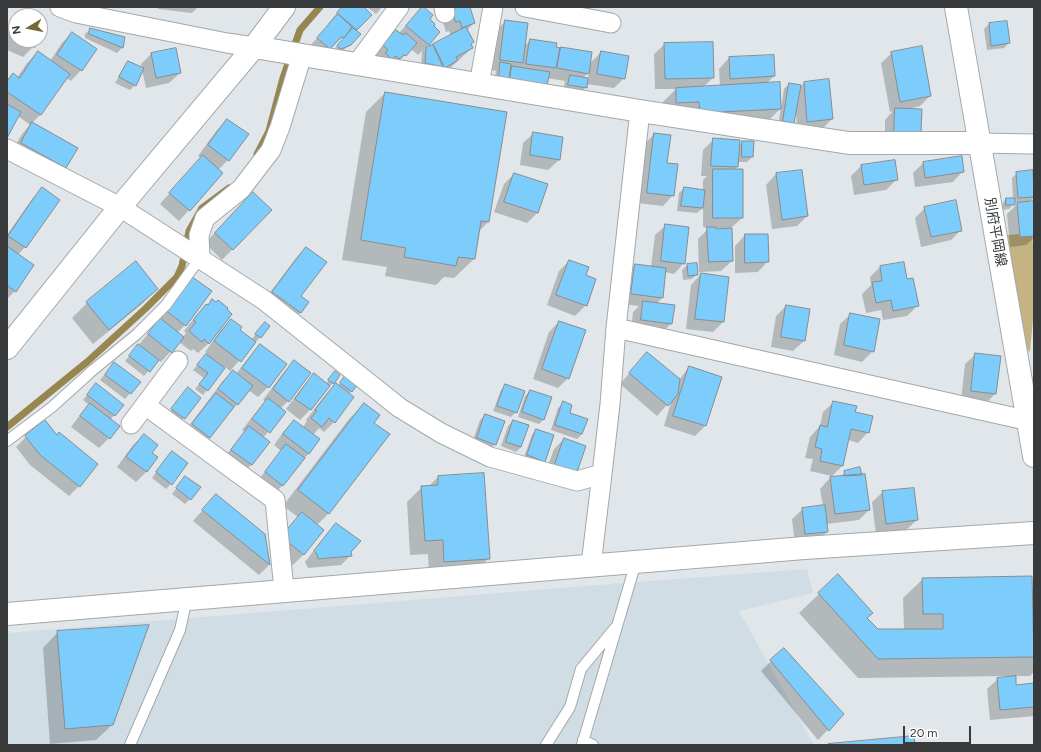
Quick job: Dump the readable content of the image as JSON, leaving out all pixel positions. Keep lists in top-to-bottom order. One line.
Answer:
{"streets":{"street":["別府平岡線"]},"scale_bar":"20 m","north":"left"}
